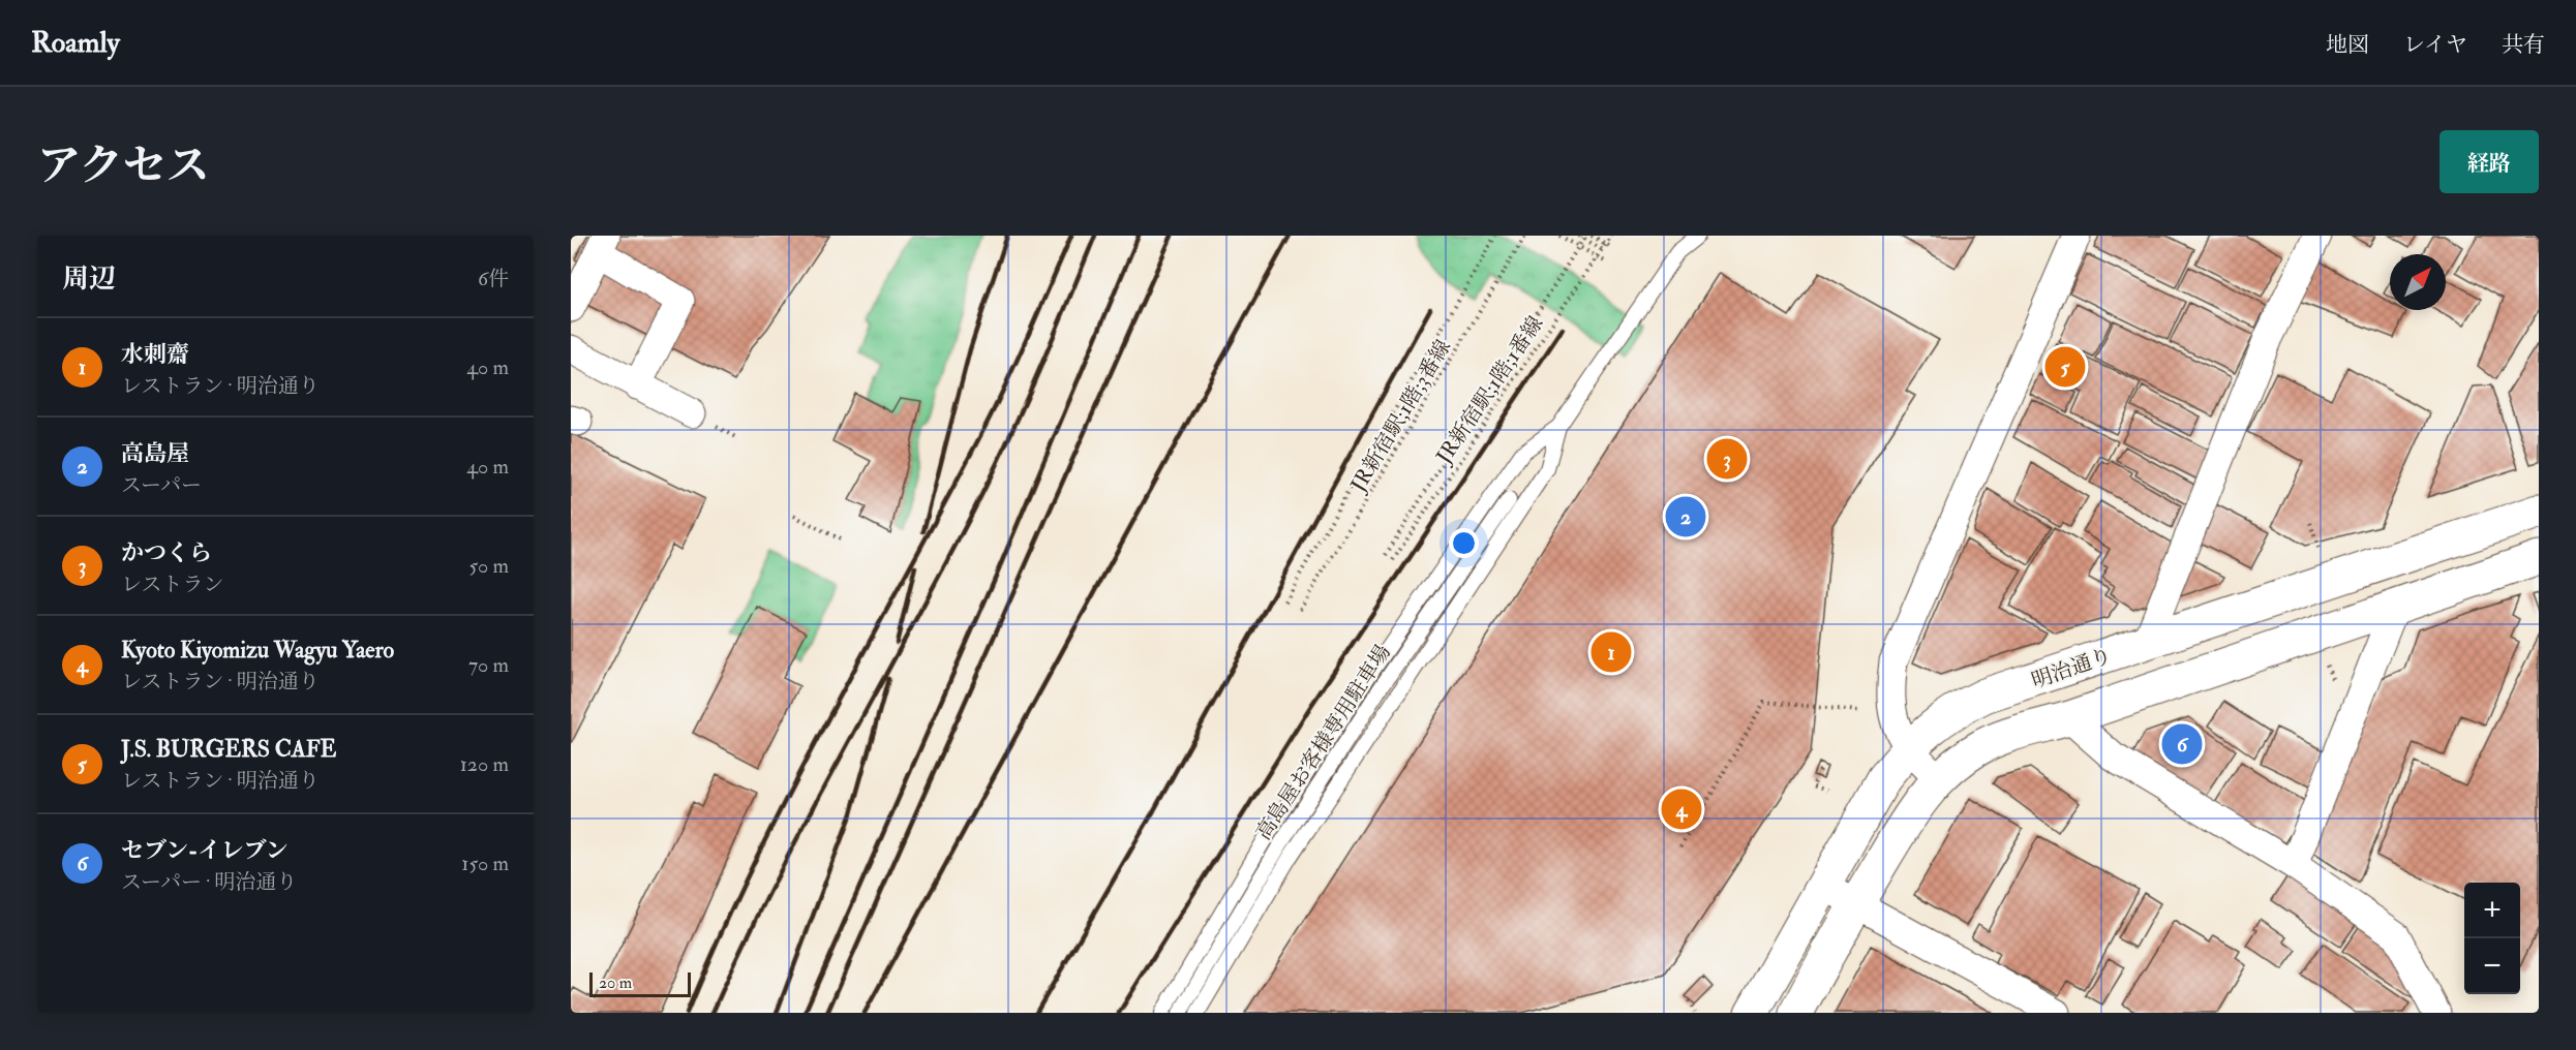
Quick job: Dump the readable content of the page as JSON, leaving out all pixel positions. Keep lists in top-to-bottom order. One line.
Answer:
{"streets":{"main road":["明治通り"],"lane":["高島屋お客様専用駐車場"],"path":["JR新宿駅;1階;1番線","JR新宿駅;1階;3番線"]},"scale_bar":"20 m","north":"top right","page":{"header":"Roamly","nav":["地図","レイヤ","共有"],"title":"アクセス","buttons":"経路","heading":["周辺","6件"],"list":[{"mark":"1","name":"水刺齋","note":"レストラン · 明治通り","value":"40 m"},{"mark":"2","name":"高島屋","note":"スーパー","value":"40 m"},{"mark":"3","name":"かつくら","note":"レストラン","value":"50 m"},{"mark":"4","name":"Kyoto Kiyomizu Wagyu Yaero","note":"レストラン · 明治通り","value":"70 m"},{"mark":"5","name":"J.S. BURGERS CAFE","note":"レストラン · 明治通り","value":"120 m"},{"mark":"6","name":"セブン-イレブン","note":"スーパー · 明治通り","value":"150 m"}],"pins":["5","3","2","1","6","4"],"map_buttons":["+","−"],"scale":"20 m"}}
